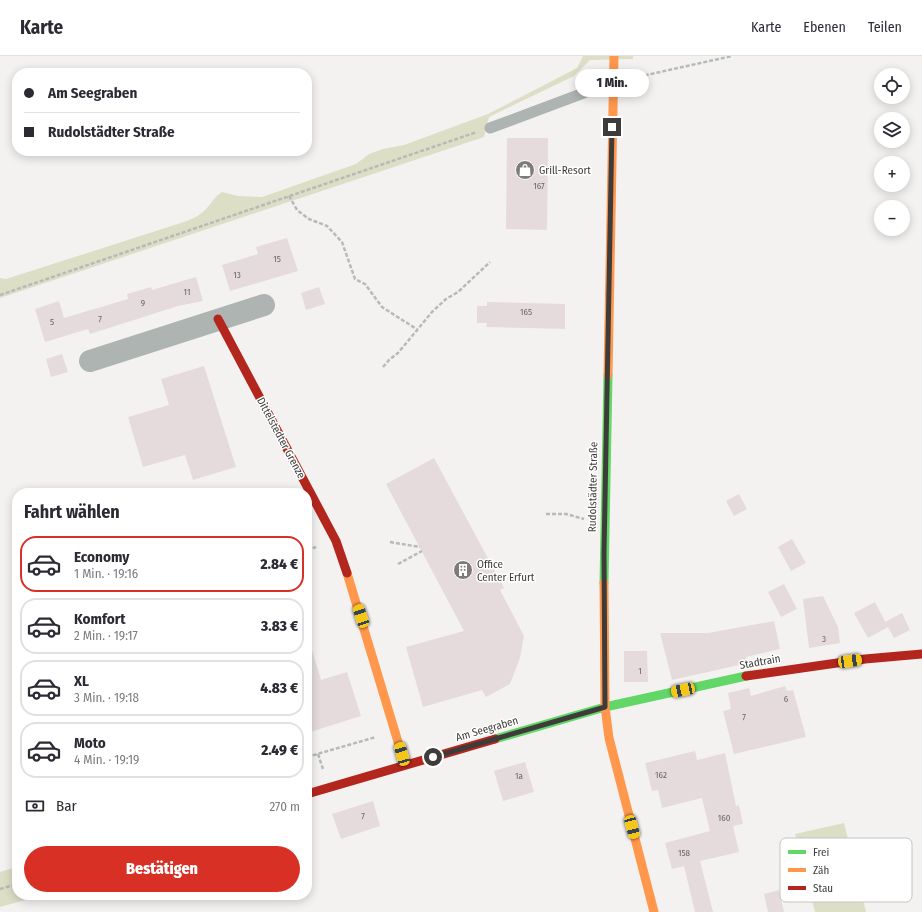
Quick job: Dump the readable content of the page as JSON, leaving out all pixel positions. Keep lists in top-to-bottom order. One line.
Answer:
{"streets":{"street":["Dittelstedter Grenze","Rudolstädter Straße","Stadtrain","Am Seegraben"]},"crossings":[["Dittelstedter Grenze","Am Seegraben"],["Rudolstädter Straße","Stadtrain"],["Rudolstädter Straße","Am Seegraben"],["Stadtrain","Am Seegraben"]],"places":{"shop":["Grill-Resort"],"building":["Office Center Erfurt"]},"house_numbers":["167","15","13","11","9","165","7","5","3","1","6","7","162","1a","7","160","158"],"legend":["Frei","Zäh","Stau"],"page":{"header":"Karte","nav":["Karte","Ebenen","Teilen"],"map_buttons":["+","−"],"banner":["Am Seegraben","Rudolstädter Straße"],"bubble":"1 Min.","heading":"Fahrt wählen","list":[{"name":"Economy","note":"1 Min. · 19:16","value":"2.84 €"},{"name":"Komfort","note":"2 Min. · 19:17","value":"3.83 €"},{"name":"XL","note":"3 Min. · 19:18","value":"4.83 €"},{"name":"Moto","note":"4 Min. · 19:19","value":"2.49 €"}],"pay":["Bar","270 m"],"buttons":"Bestätigen"}}
